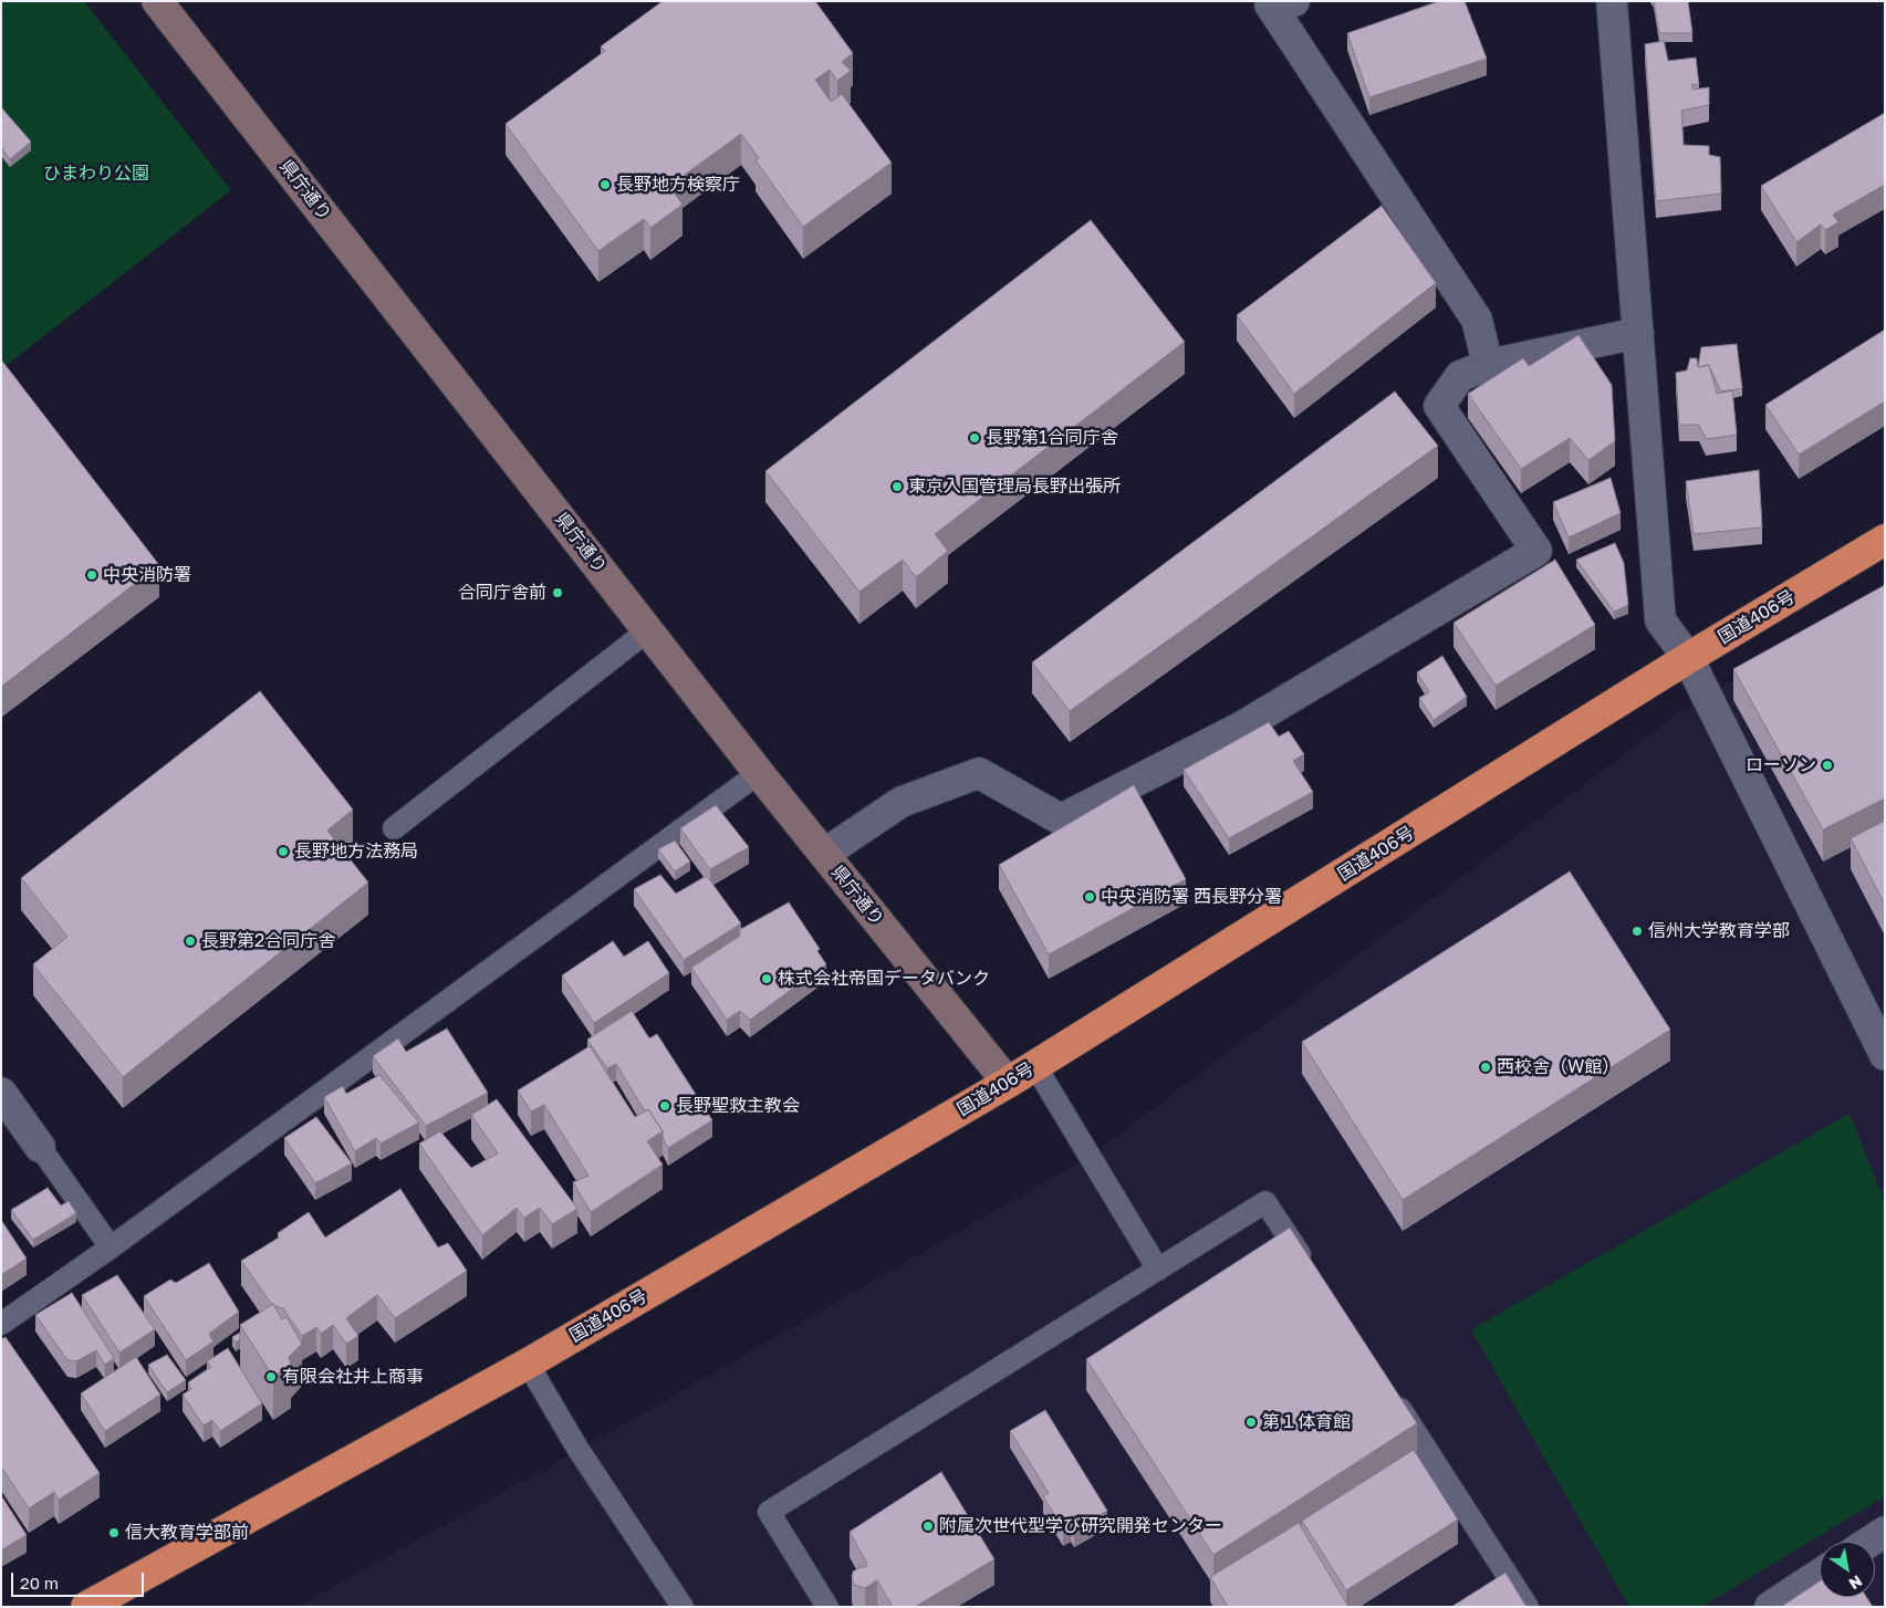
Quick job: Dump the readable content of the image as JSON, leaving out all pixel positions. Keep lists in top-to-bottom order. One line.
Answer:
{"streets":{"highway":["国道406号"],"main road":["県庁通り"]},"crossings":[["県庁通り","国道406号"]],"parks":["ひまわり公園"],"places":["長野地方検察庁","長野第1合同庁舎","東京入国管理局長野出張所","中央消防署","合同庁舎前","ローソン","長野地方法務局","中央消防署 西長野分署","信州大学教育学部","長野第2合同庁舎","株式会社帝国データバンク","西校舎（W館）","長野聖救主教会","有限会社井上商事","第１体育館","附属次世代型学び研究開発センター","信大教育学部前"],"scale_bar":"20 m","north":"bottom right"}
